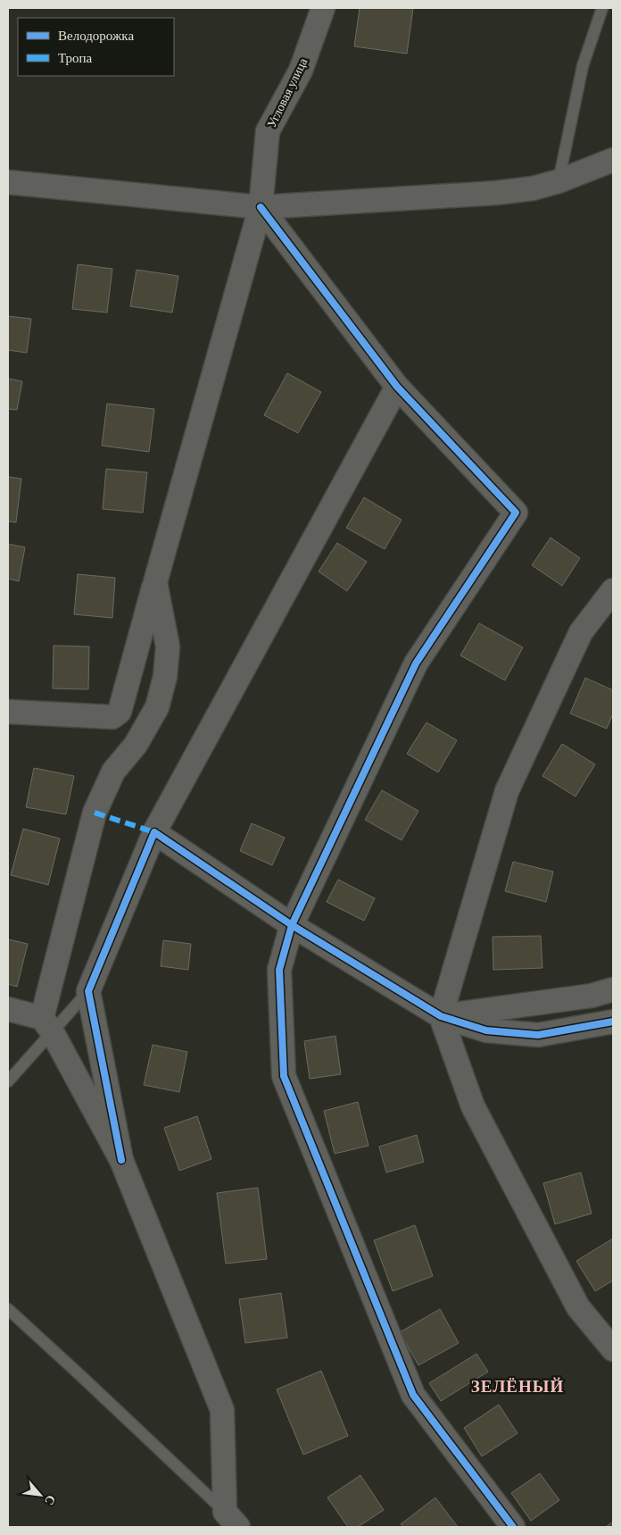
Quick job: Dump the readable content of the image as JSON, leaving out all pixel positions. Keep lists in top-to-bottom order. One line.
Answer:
{"streets":{"street":["Угловая улица"]},"districts":["ЗЕЛЁНЫЙ"],"legend":["Велодорожка","Тропа"],"north":"bottom right"}
